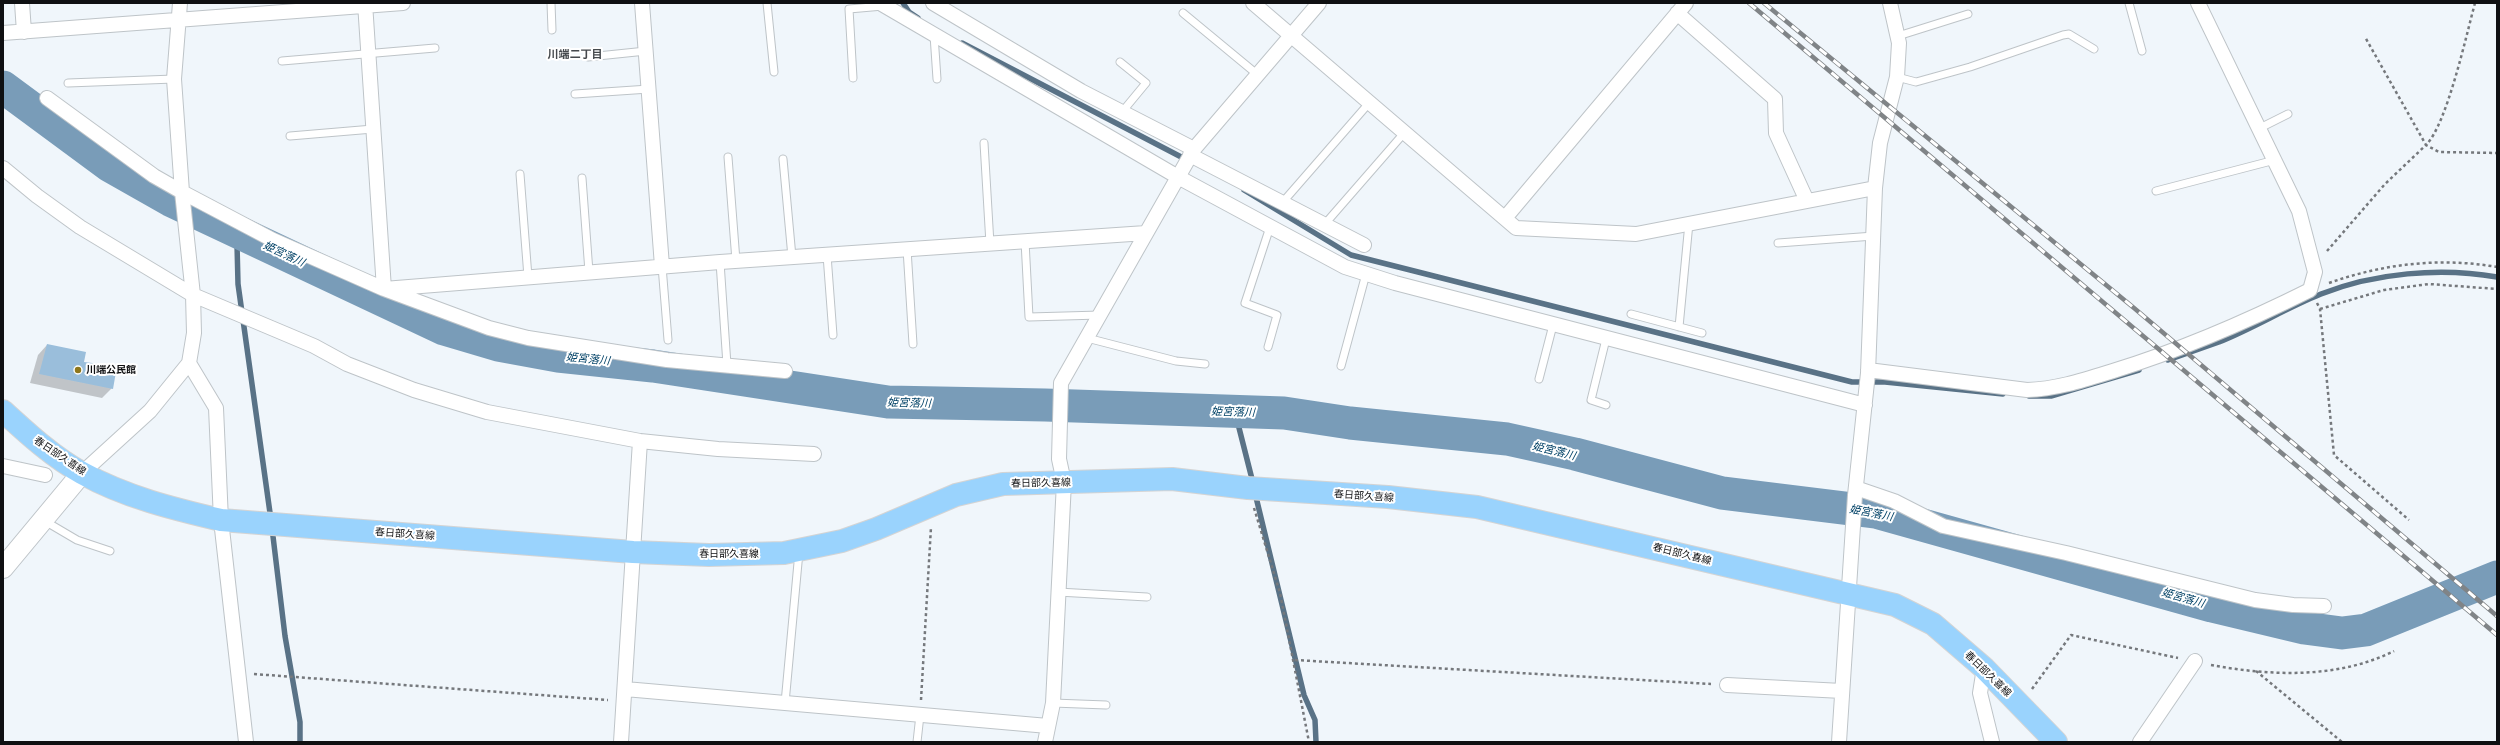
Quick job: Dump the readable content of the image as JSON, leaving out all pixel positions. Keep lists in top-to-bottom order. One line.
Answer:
{"streets":{"main road":["春日部久喜線"]},"districts":["川端二丁目"],"water":["姫宮落川"],"places":["川端公民館"]}
